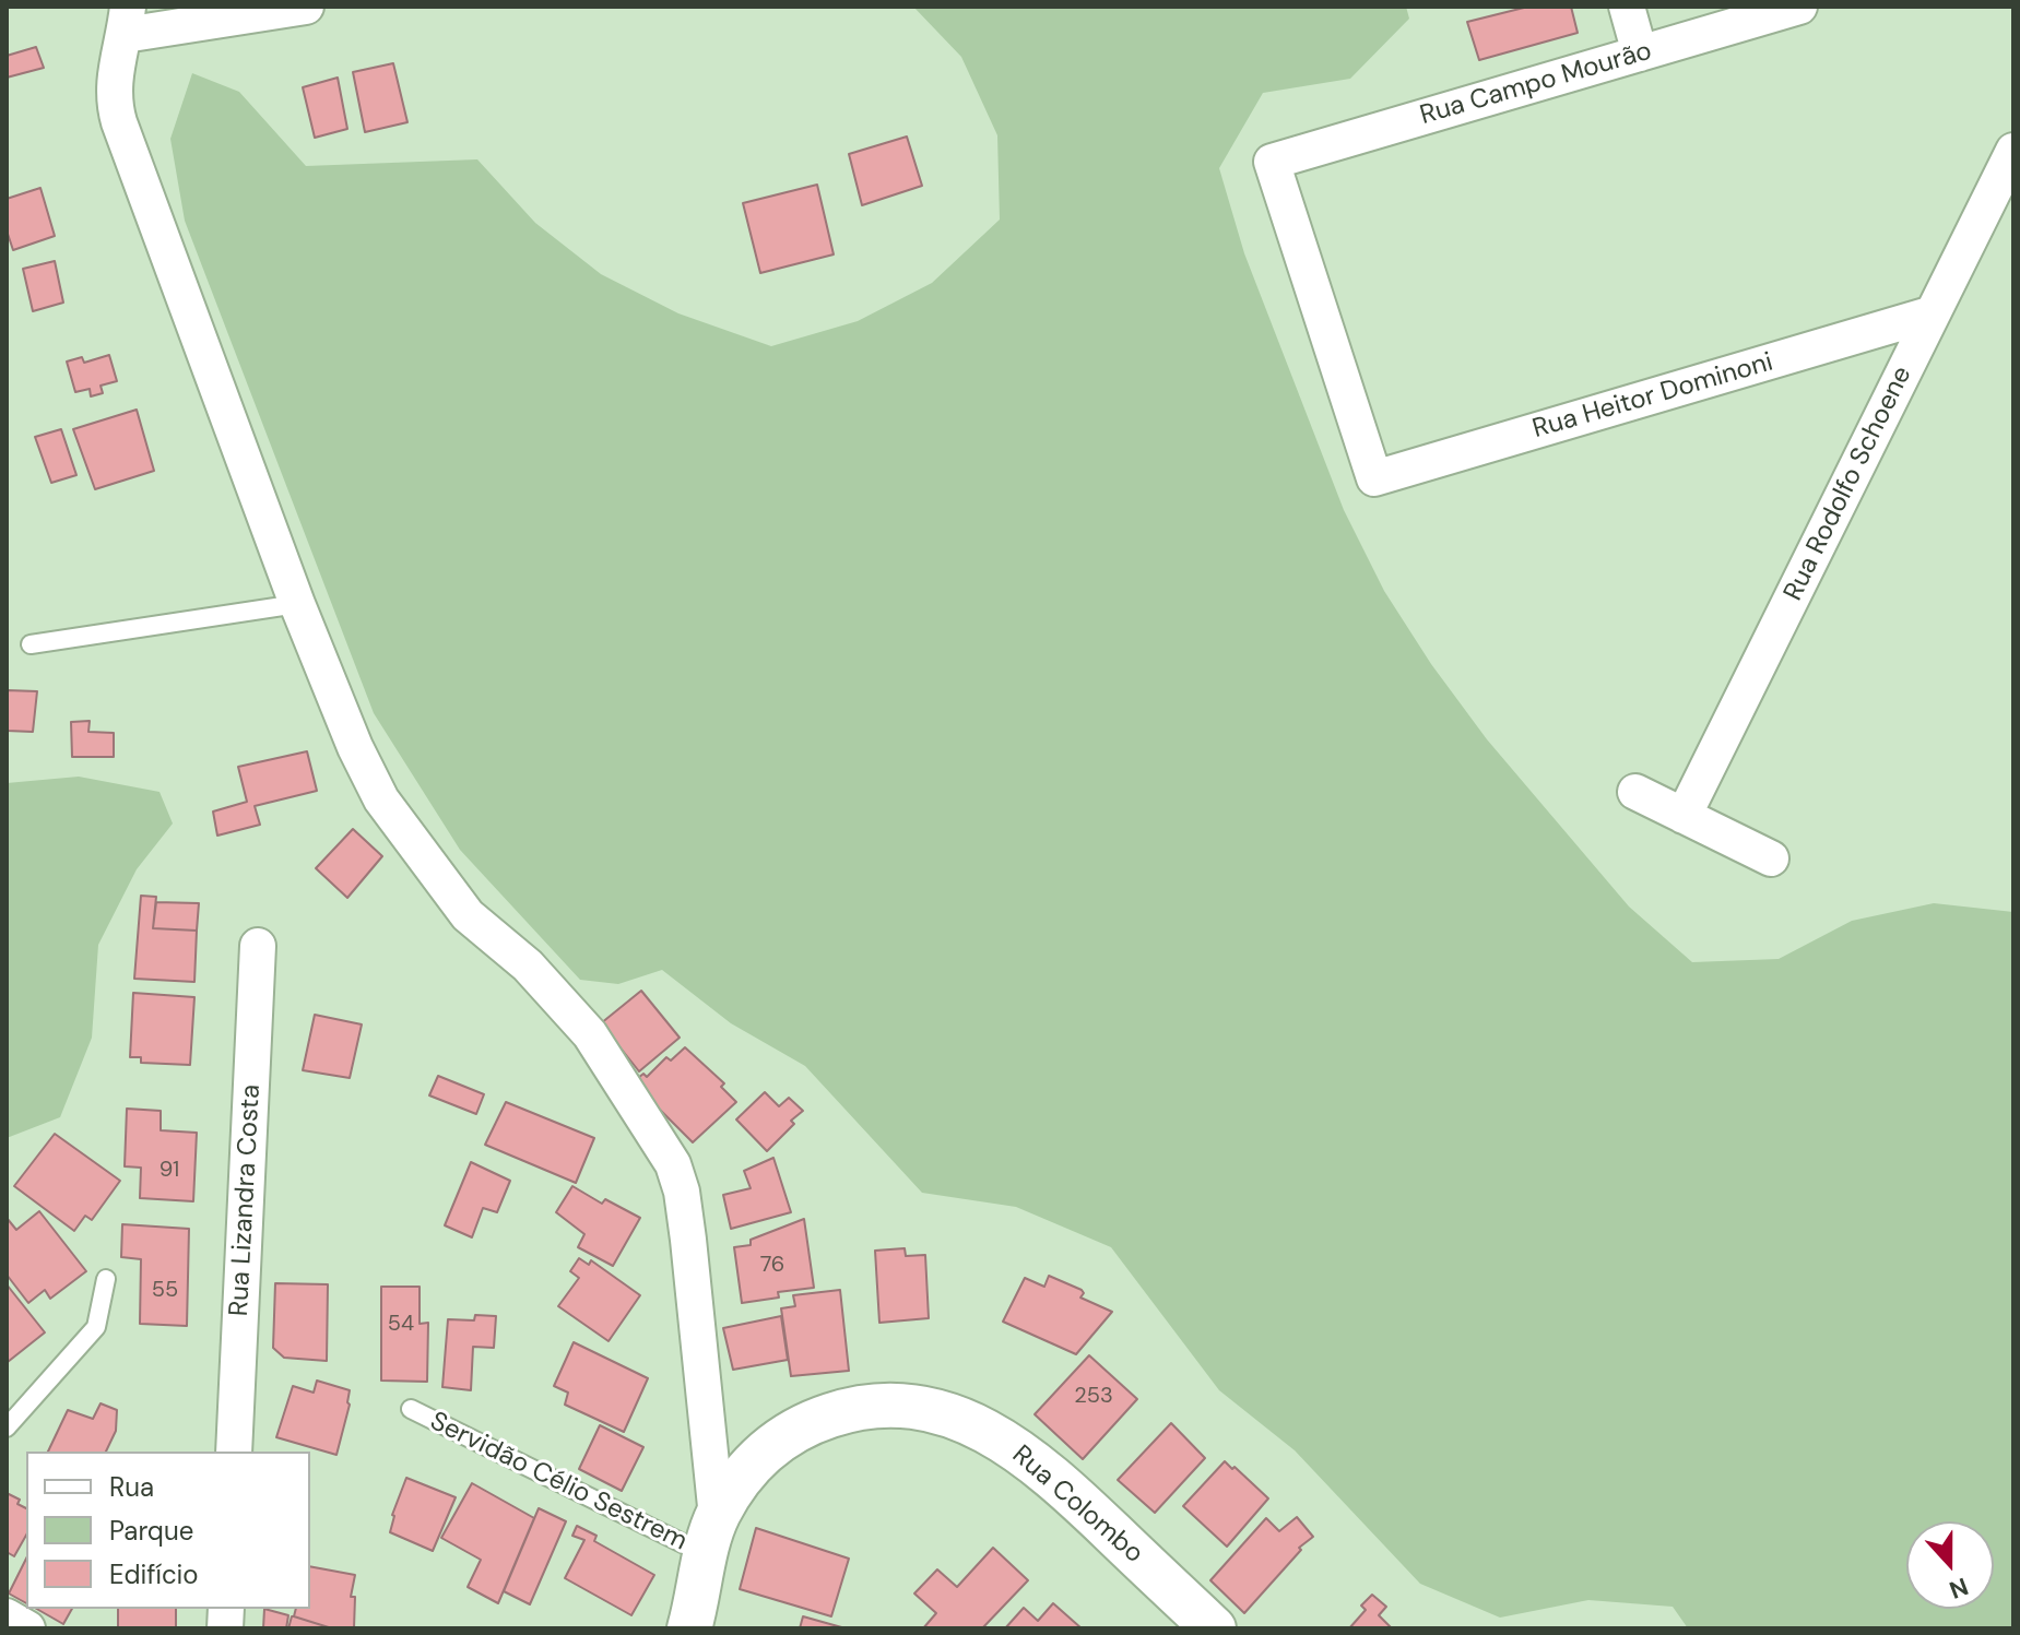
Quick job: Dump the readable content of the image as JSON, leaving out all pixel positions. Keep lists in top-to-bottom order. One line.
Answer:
{"streets":{"street":["Rua Campo Mourão","Rua Heitor Dominoni","Rua Rodolfo Schoene","Rua Lizandra Costa","Rua Colombo"],"lane":["Servidão Célio Sestrem"]},"crossings":[["Rua Campo Mourão","Rua Heitor Dominoni"],["Rua Heitor Dominoni","Rua Rodolfo Schoene"],["Servidão Célio Sestrem","Rua Colombo"]],"house_numbers":["91","76","55","54","253"],"legend":["Rua","Parque","Edifício"],"north":"bottom"}
